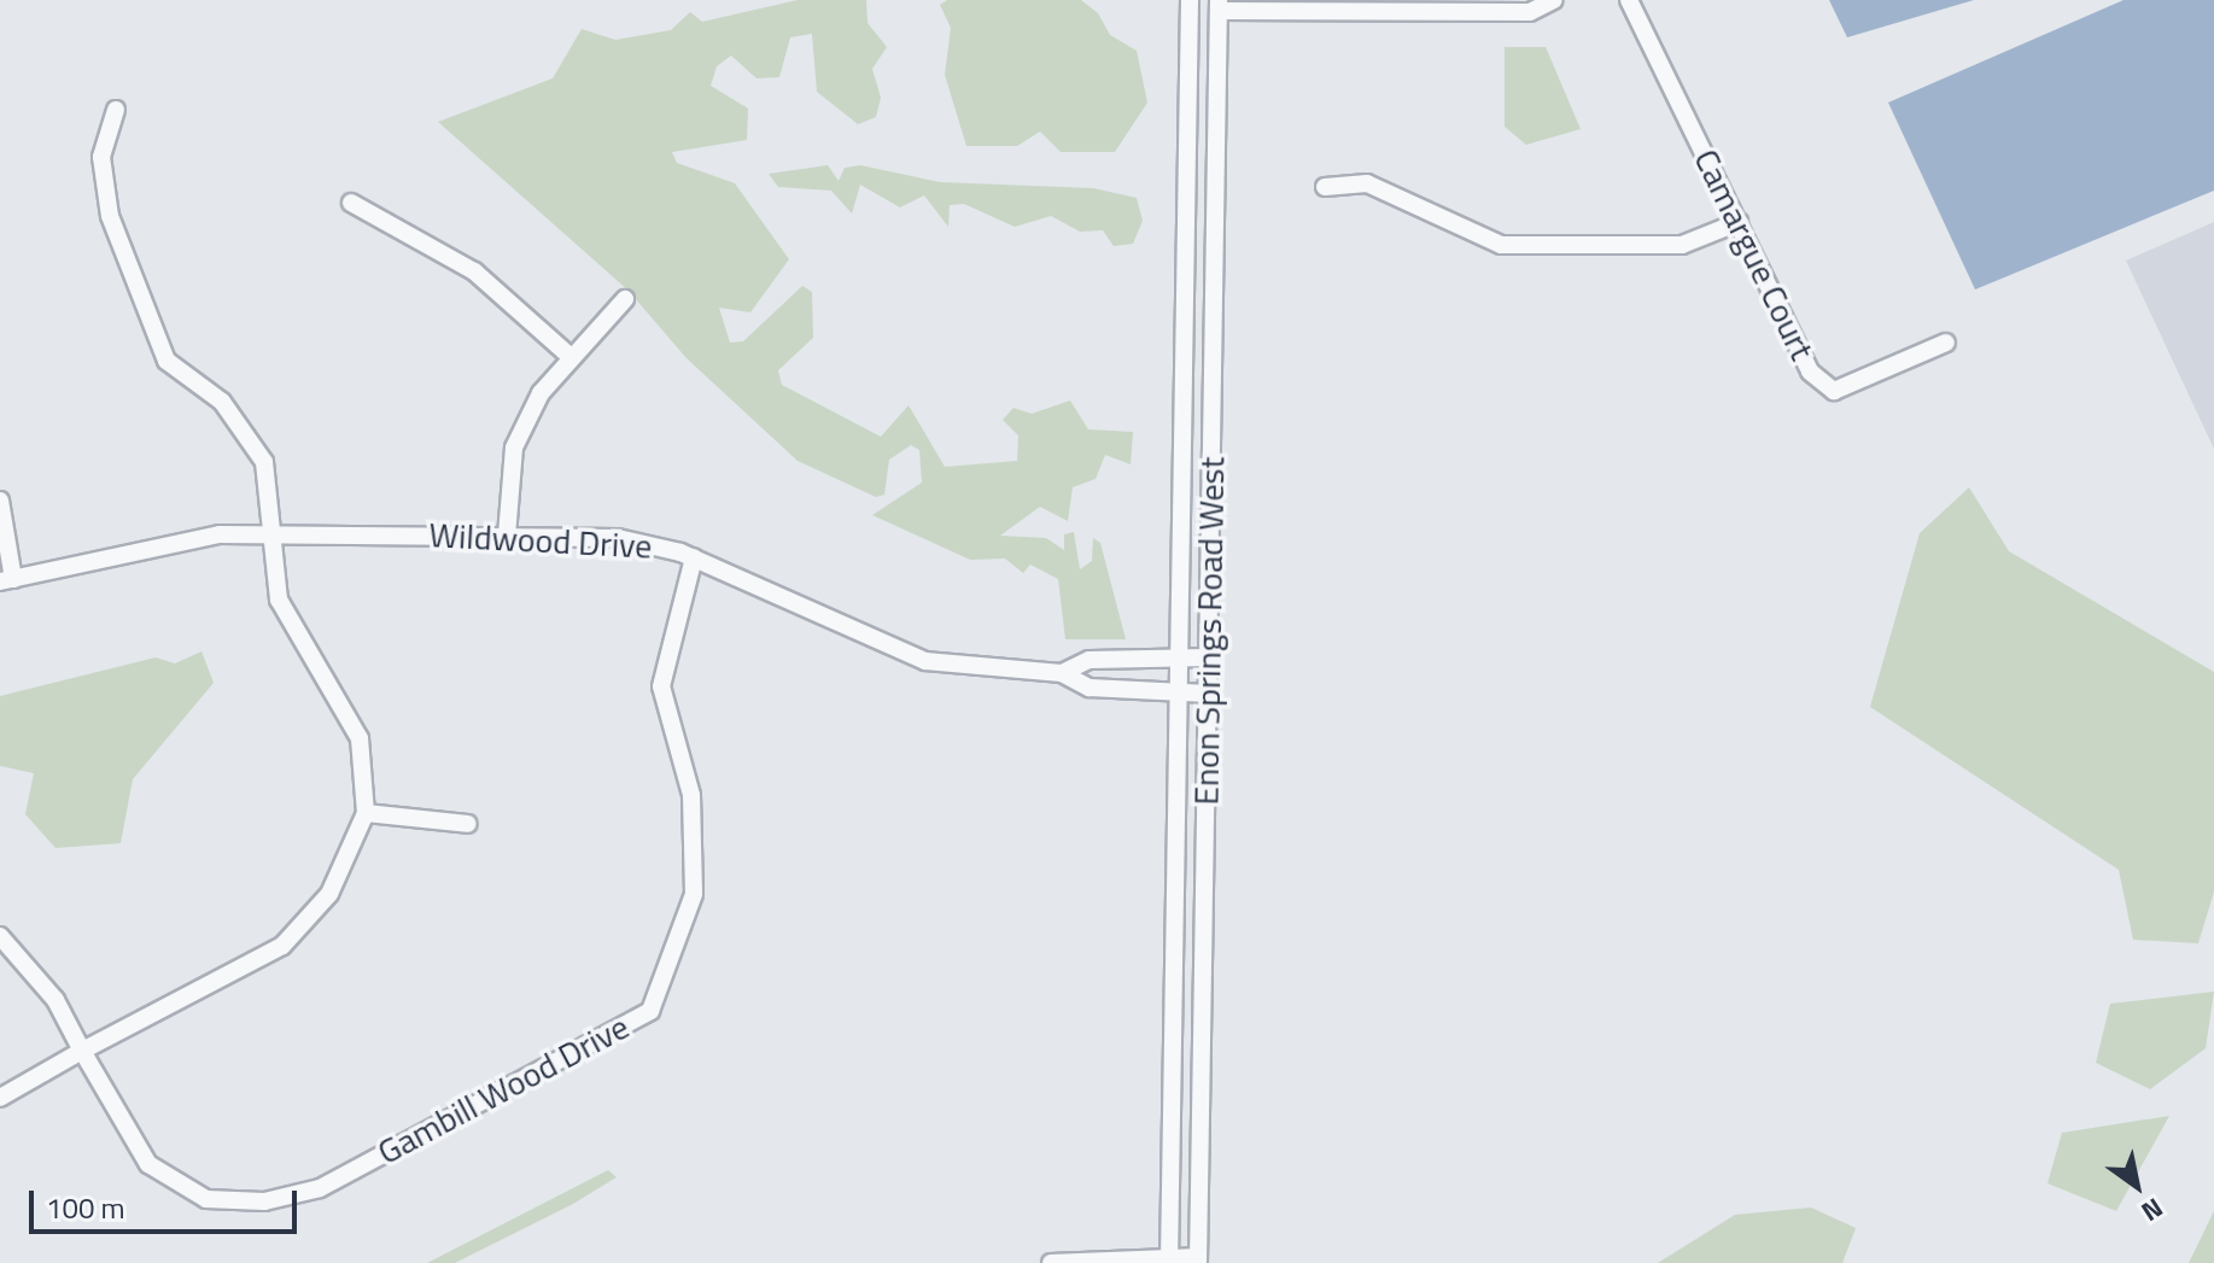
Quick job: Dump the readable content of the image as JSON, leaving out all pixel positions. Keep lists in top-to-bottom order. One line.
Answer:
{"streets":{"street":["Camargue Court","Wildwood Drive","Enon Springs Road West","Gambill Wood Drive"]},"crossings":[["Wildwood Drive","Enon Springs Road West"],["Wildwood Drive","Gambill Wood Drive"]],"scale_bar":"100 m","north":"bottom right"}
